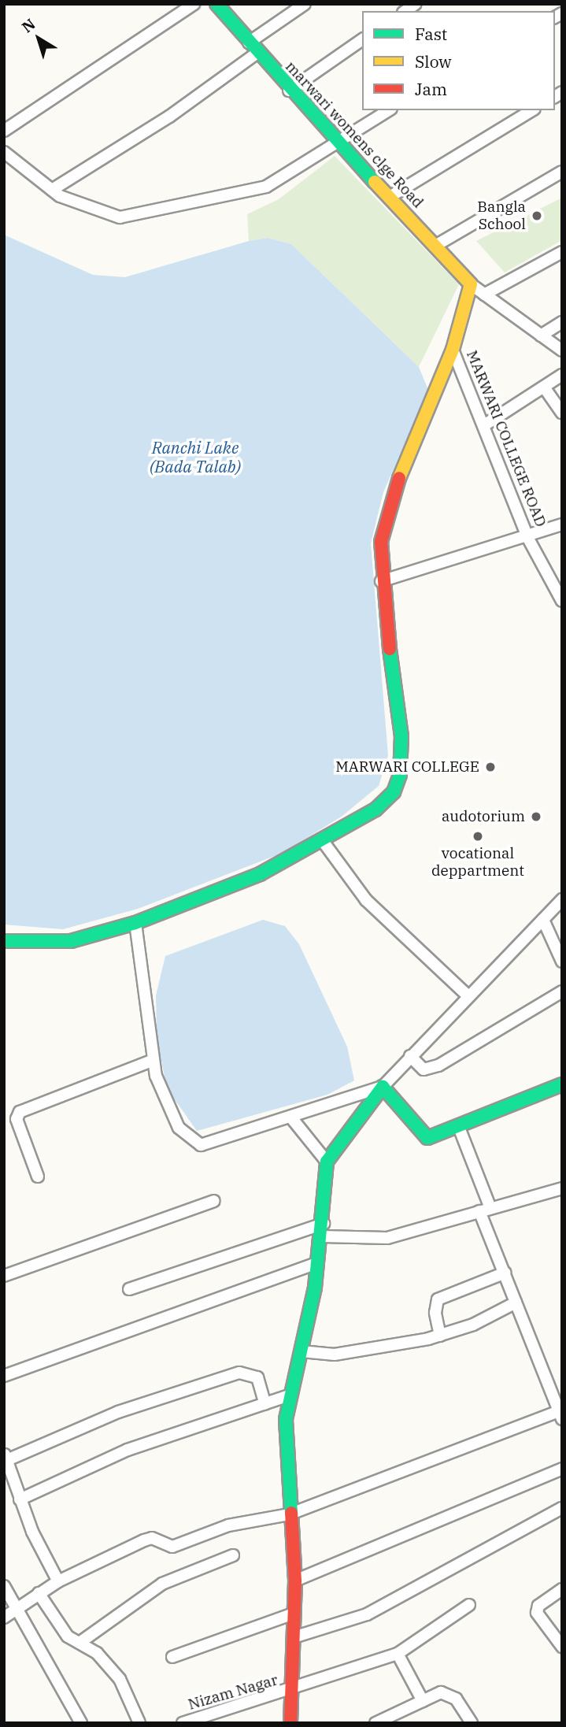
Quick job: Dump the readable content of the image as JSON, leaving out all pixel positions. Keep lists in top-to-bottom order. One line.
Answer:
{"streets":{"street":["marwari womens clge Road","MARWARI COLLEGE ROAD","Nizam Nagar"]},"crossings":[["marwari womens clge Road","MARWARI COLLEGE ROAD"]],"water":["Ranchi Lake (Bada Talab)"],"places":["Bangla School","MARWARI COLLEGE","audotorium","vocational deppartment"],"legend":["Fast","Slow","Jam"],"north":"top left"}
